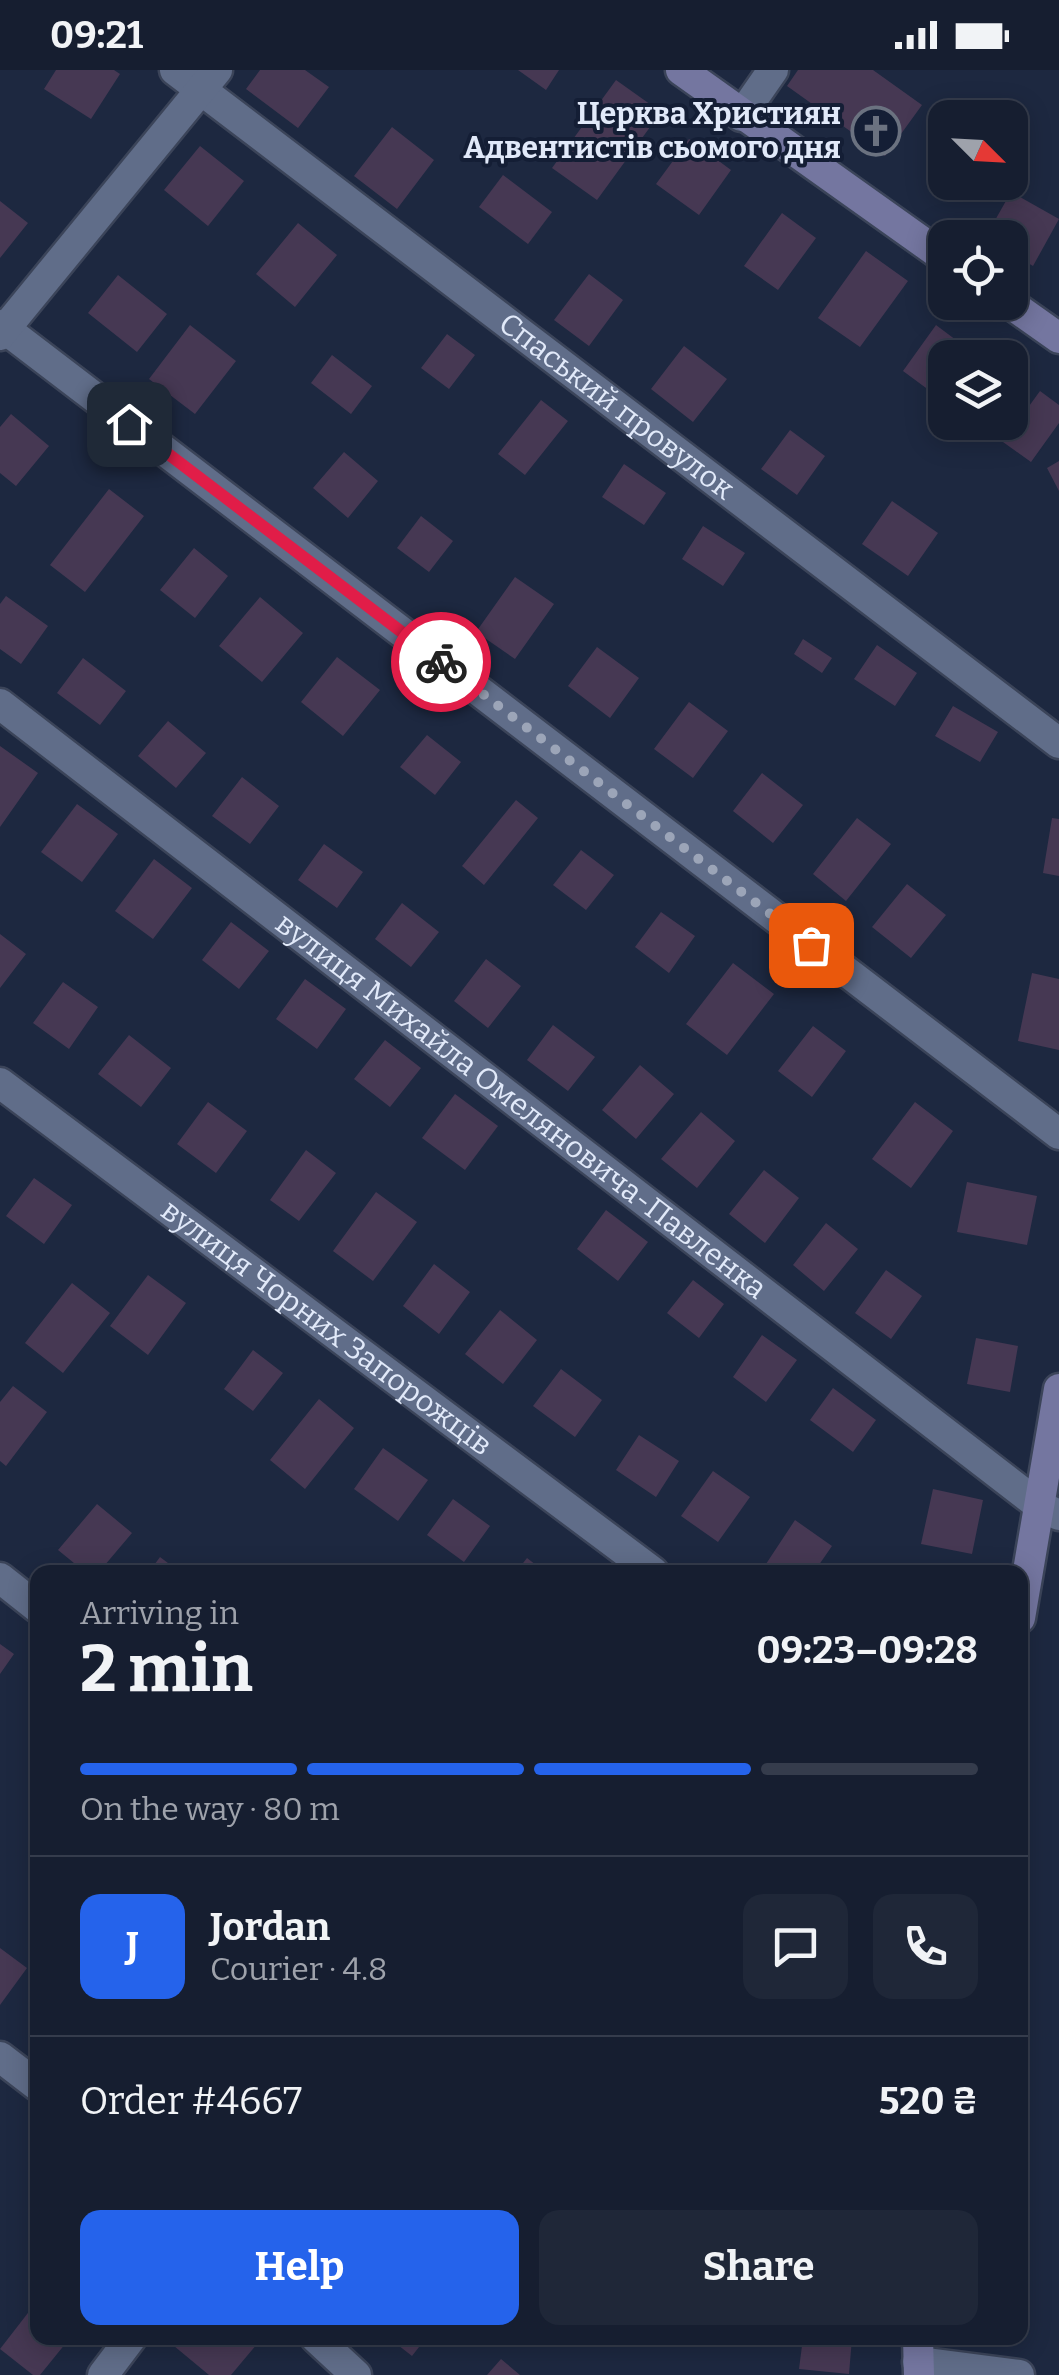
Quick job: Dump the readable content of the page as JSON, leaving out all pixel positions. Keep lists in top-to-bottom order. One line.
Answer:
{"streets":{"street":["Спаський провулок","вулиця Михайла Омеляновича-Павленка","вулиця Чорних Запорожців"]},"places":{"church":["Церква Християн Адвентистів сьомого дня"]},"north":"bottom right","page":{"status":"09:21","heading":["2 min","Arriving in","09:23–09:28"],"panel":["Jordan","Courier · 4.8","Order #4667","520 ₴"],"bar":"On the way · 80 m","round":"J","buttons":["Help","Share"]}}
